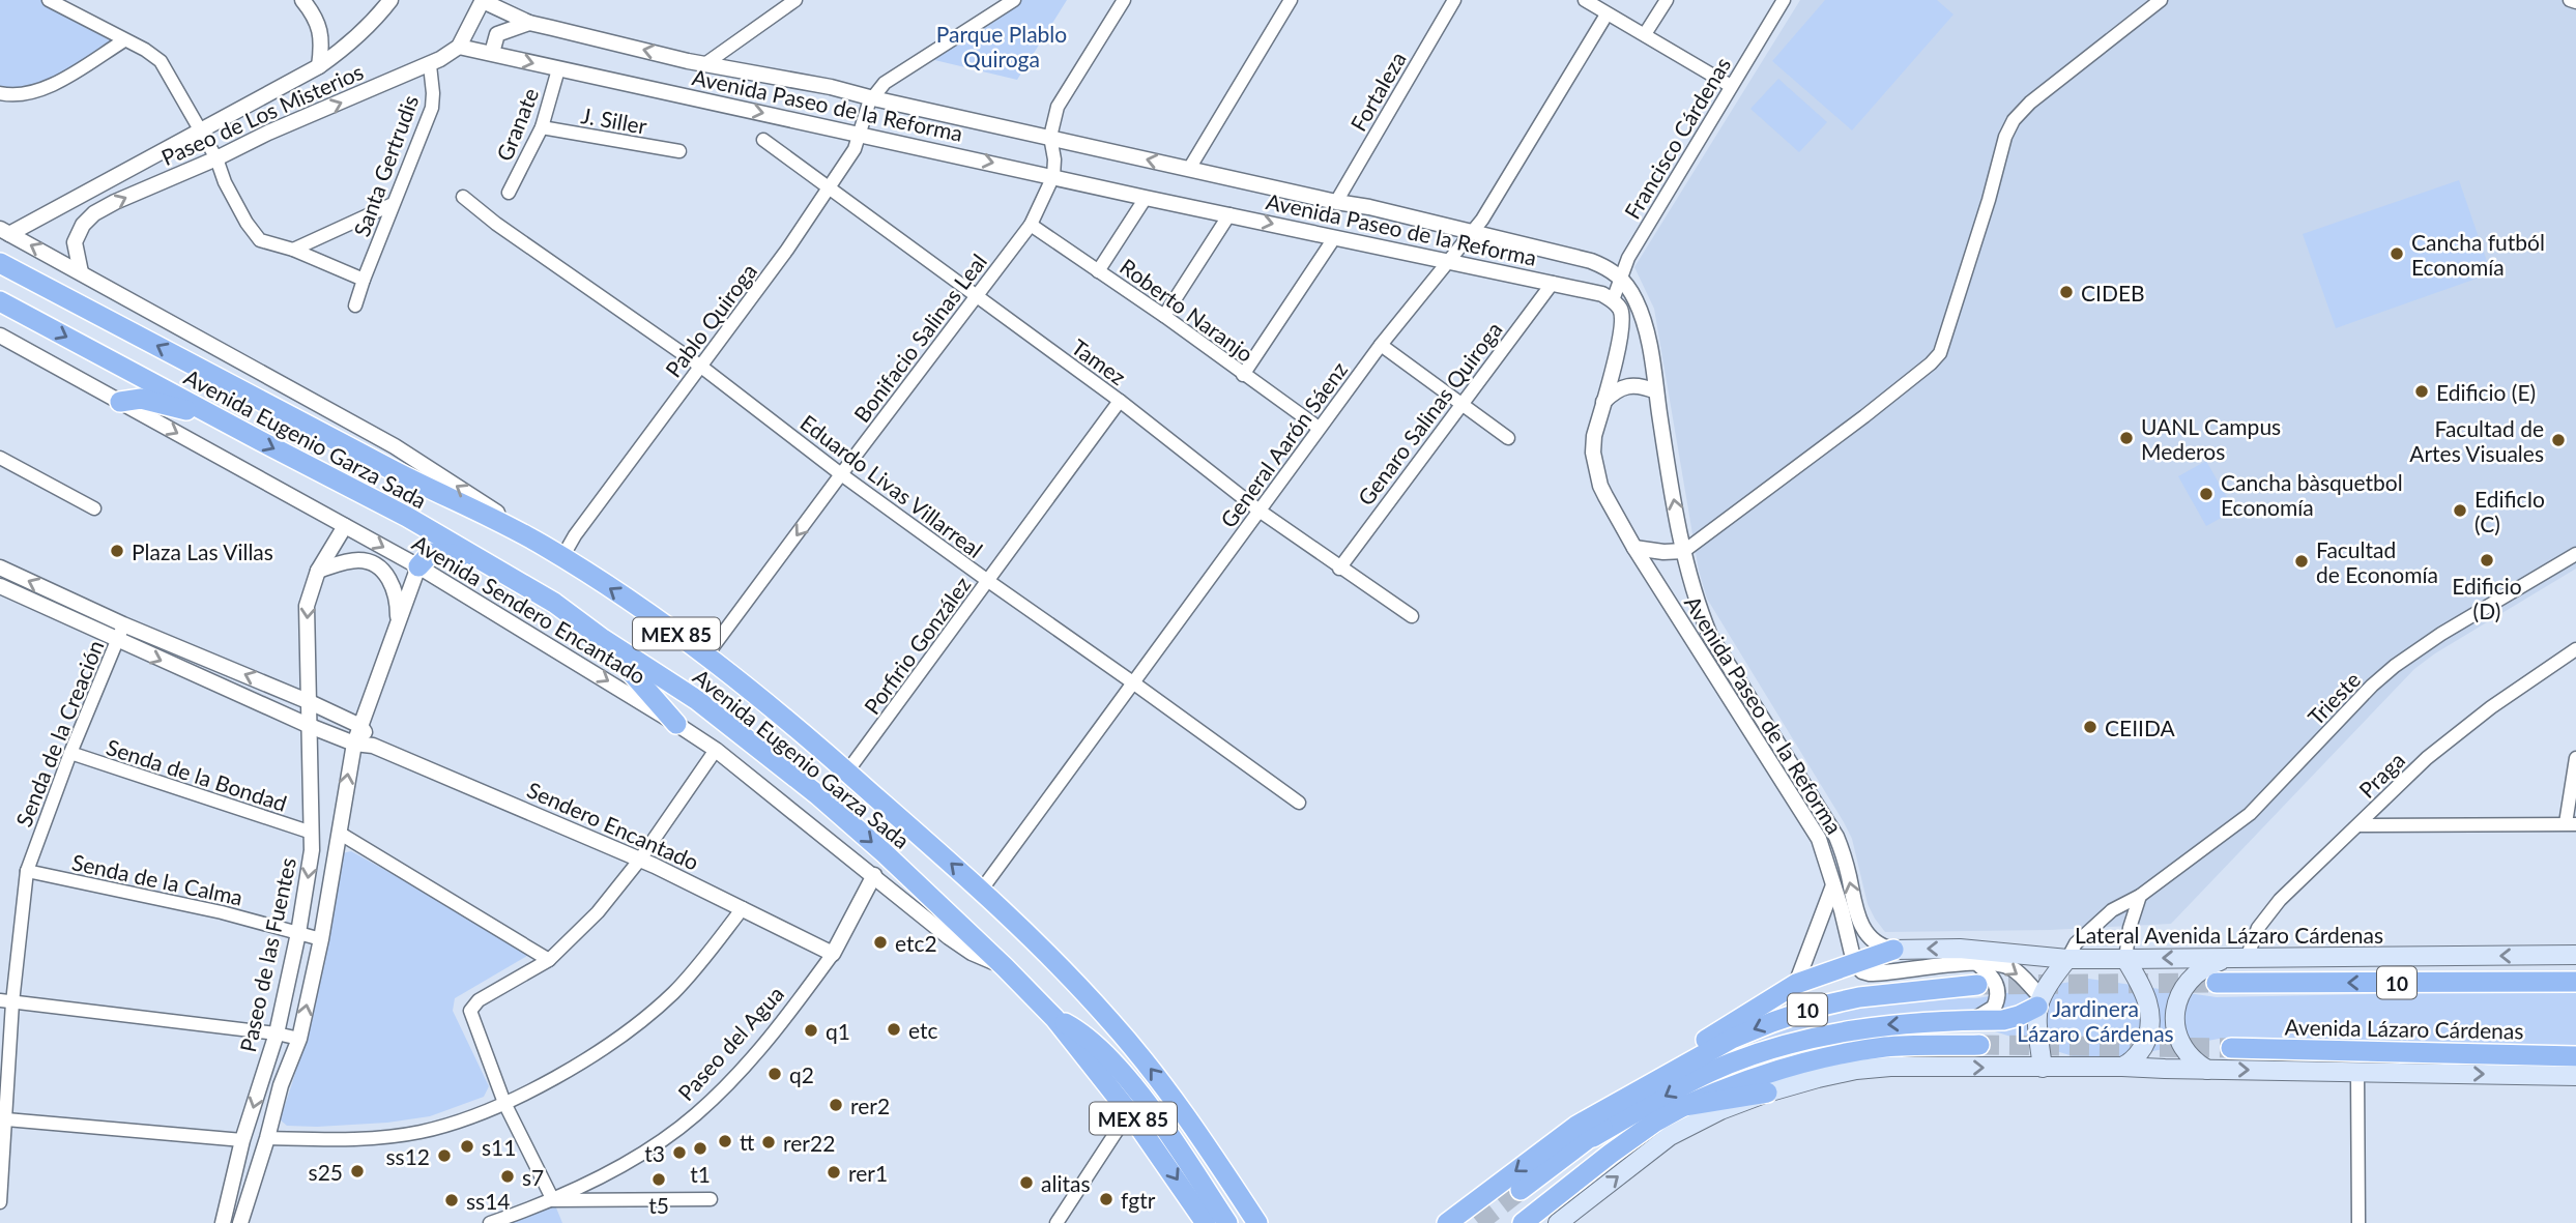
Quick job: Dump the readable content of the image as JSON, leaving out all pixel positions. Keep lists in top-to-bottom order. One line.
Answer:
{"streets":{"highway":["Avenida Eugenio Garza Sada","MEX 85","10","Avenida Lázaro Cárdenas"],"main road":["Lateral Avenida Lázaro Cárdenas"],"street":["Fortaleza","Avenida Paseo de la Reforma","Paseo de Los Misterios","J. Siller","Granate","Francisco Cárdenas","Santa Gertrudis","Roberto Naranjo","Pablo Quiroga","Bonifacio Salinas Leal","Tamez","Genaro Salinas Quiroga","General Aarón Sáenz","Eduardo Livas Villarreal","Avenida Sendero Encantado","Porfirio González","Trieste","Senda de la Creación","Senda de la Bondad","Praga","Sendero Encantado","Senda de la Calma","Paseo de las Fuentes","Paseo del Agua"]},"crossings":[["Fortaleza","Avenida Paseo de la Reforma"],["Avenida Paseo de la Reforma","Paseo de Los Misterios"],["Avenida Paseo de la Reforma","Granate"],["Avenida Paseo de la Reforma","Francisco Cárdenas"],["Avenida Paseo de la Reforma","Pablo Quiroga"],["Avenida Paseo de la Reforma","Bonifacio Salinas Leal"],["Avenida Paseo de la Reforma","Genaro Salinas Quiroga"],["Avenida Paseo de la Reforma","General Aarón Sáenz"],["Avenida Paseo de la Reforma","Lateral Avenida Lázaro Cárdenas"],["Paseo de Los Misterios","Santa Gertrudis"],["Paseo de Los Misterios","Avenida Eugenio Garza Sada"],["J. Siller","Granate"],["Roberto Naranjo","Bonifacio Salinas Leal"],["Roberto Naranjo","General Aarón Sáenz"],["Pablo Quiroga","Tamez"],["Pablo Quiroga","Avenida Eugenio Garza Sada"],["Pablo Quiroga","Eduardo Livas Villarreal"],["Bonifacio Salinas Leal","Tamez"],["Bonifacio Salinas Leal","Avenida Eugenio Garza Sada"],["Bonifacio Salinas Leal","Eduardo Livas Villarreal"],["Tamez","Genaro Salinas Quiroga"],["Tamez","General Aarón Sáenz"],["Tamez","Porfirio González"],["Avenida Eugenio Garza Sada","General Aarón Sáenz"],["Avenida Eugenio Garza Sada","Avenida Sendero Encantado"],["Avenida Eugenio Garza Sada","Porfirio González"],["General Aarón Sáenz","Eduardo Livas Villarreal"],["Eduardo Livas Villarreal","Porfirio González"],["Avenida Sendero Encantado","Paseo de las Fuentes"],["Avenida Sendero Encantado","Paseo del Agua"],["Trieste","Lateral Avenida Lázaro Cárdenas"],["Senda de la Creación","Senda de la Bondad"],["Senda de la Creación","Sendero Encantado"],["Senda de la Creación","Senda de la Calma"],["Senda de la Bondad","Paseo de las Fuentes"],["Praga","Lateral Avenida Lázaro Cárdenas"],["Sendero Encantado","Paseo de las Fuentes"],["Sendero Encantado","Paseo del Agua"],["Senda de la Calma","Paseo de las Fuentes"]],"one_way":["Bonifacio Salinas Leal","Avenida Sendero Encantado"],"parks":["Parque Plablo Quiroga","Jardinera Lázaro Cárdenas"],"places":["Cancha futból Economía","CIDEB","Edificio (E)","UANL Campus Mederos","Facultad de Artes Visuales","Cancha bàsquetbol Economía","EdificIo (C)","Plaza Las Villas","Edificio (D)","Facultad de Economía","CEIIDA","etc2","etc","q1","q2","rer2","tt","rer22","s11","t1","t3","ss12","s25","rer1","s7","t5","alitas","fgtr","ss14"]}
